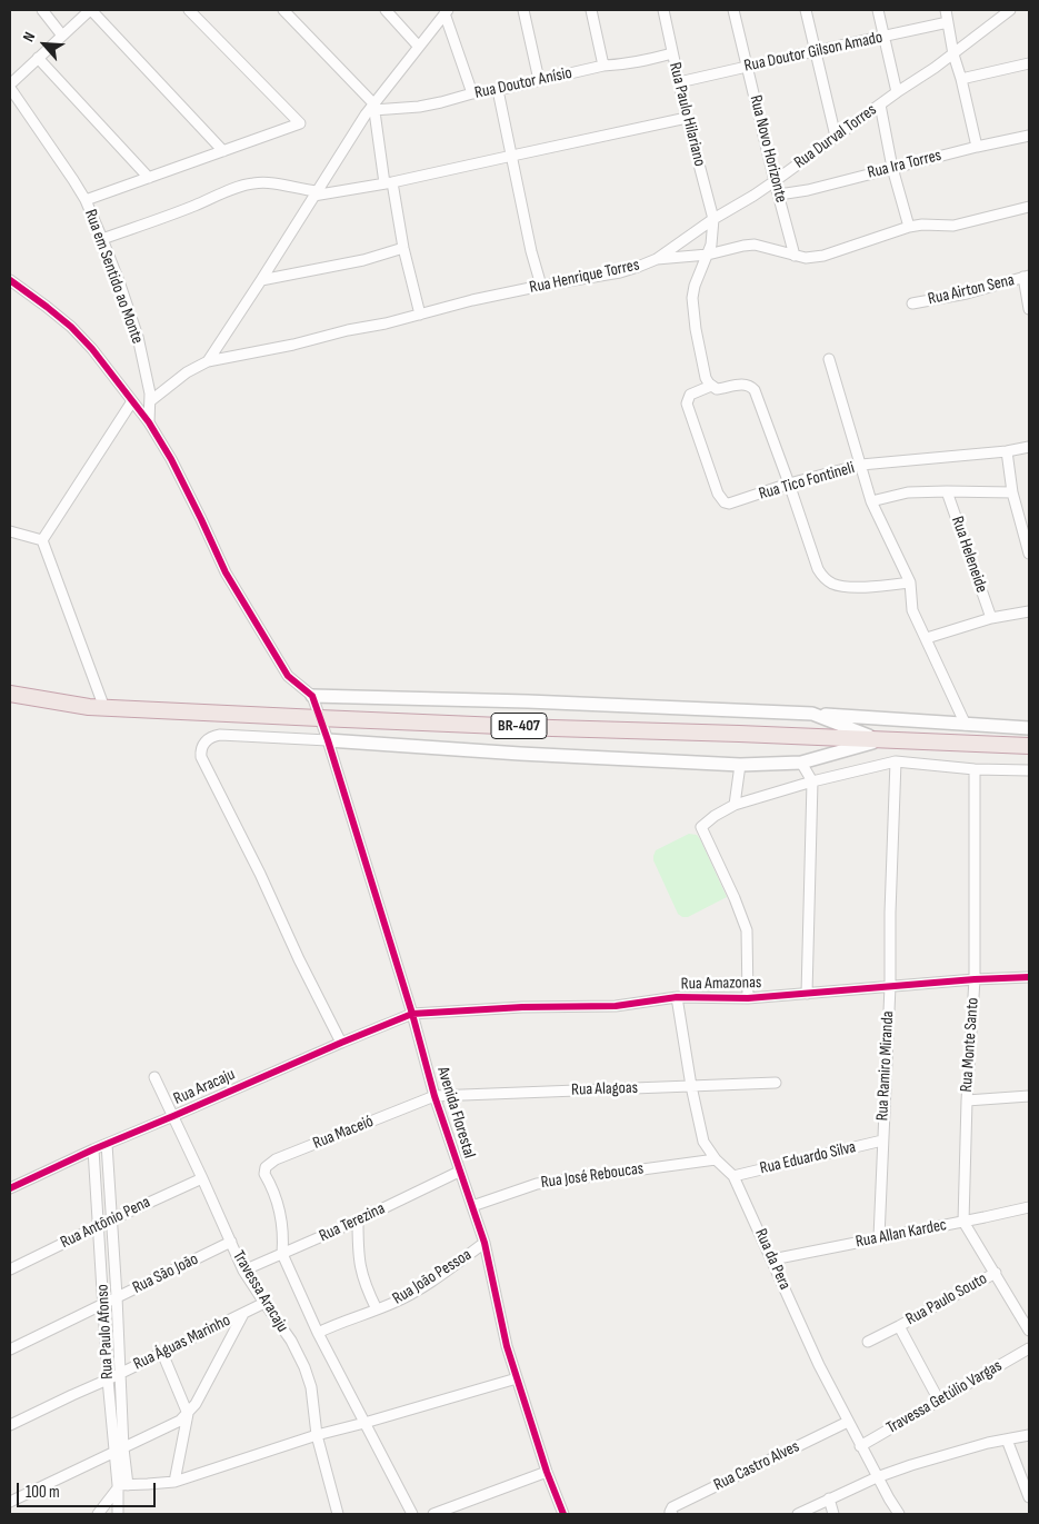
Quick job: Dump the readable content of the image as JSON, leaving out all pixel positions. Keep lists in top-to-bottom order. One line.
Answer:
{"streets":{"highway":["BR-407"],"street":["Rua Doutor Gilson Amado","Rua Doutor Anísio","Rua Paulo Hilariano","Rua Durval Torres","Rua Novo Horizonte","Rua Ira Torres","Rua em Sentido ao Monte","Rua Henrique Torres","Rua Airton Sena","Rua Tico Fontineli","Rua Heleneide","Rua Amazonas","Rua Monte Santo","Rua Ramiro Miranda","Rua Aracaju","Rua Alagoas","Avenida Florestal","Rua Maceió","Rua Eduardo Silva","Rua José Reboucas","Rua Antônio Pena","Rua Terezina","Rua Allan Kardec","Rua da Pera","Rua São João","Rua João Pessoa","Travessa Aracaju","Rua Paulo Souto","Rua Paulo Afonso","Rua Águas Marinho","Travessa Getúlio Vargas","Rua Castro Alves"]},"crossings":[["Rua Doutor Gilson Amado","Rua Paulo Hilariano"],["Rua Doutor Gilson Amado","Rua Novo Horizonte"],["Rua Doutor Anísio","Rua Paulo Hilariano"],["Rua Paulo Hilariano","Rua Durval Torres"],["Rua Durval Torres","Rua Novo Horizonte"],["Rua Durval Torres","Rua Henrique Torres"],["Rua Novo Horizonte","Rua Ira Torres"],["Rua Novo Horizonte","Rua Henrique Torres"],["Rua em Sentido ao Monte","Rua Henrique Torres"],["BR-407","Avenida Florestal"],["Rua Amazonas","Rua Monte Santo"],["Rua Amazonas","Rua Ramiro Miranda"],["Rua Amazonas","Rua Aracaju"],["Rua Amazonas","Avenida Florestal"],["Rua Amazonas","Rua da Pera"],["Rua Monte Santo","Rua Allan Kardec"],["Rua Ramiro Miranda","Rua Eduardo Silva"],["Rua Ramiro Miranda","Rua Allan Kardec"],["Rua Aracaju","Avenida Florestal"],["Rua Aracaju","Travessa Aracaju"],["Rua Aracaju","Rua Paulo Afonso"],["Rua Alagoas","Avenida Florestal"],["Rua Alagoas","Rua Maceió"],["Rua Alagoas","Rua da Pera"],["Avenida Florestal","Rua Maceió"],["Avenida Florestal","Rua José Reboucas"],["Avenida Florestal","Rua Terezina"],["Avenida Florestal","Rua João Pessoa"],["Rua Maceió","Rua Terezina"],["Rua Eduardo Silva","Rua da Pera"],["Rua José Reboucas","Rua da Pera"],["Rua Antônio Pena","Travessa Aracaju"],["Rua Antônio Pena","Rua Paulo Afonso"],["Rua Terezina","Travessa Aracaju"],["Rua Allan Kardec","Rua da Pera"],["Rua da Pera","Travessa Getúlio Vargas"],["Rua da Pera","Rua Castro Alves"],["Rua São João","Travessa Aracaju"],["Rua São João","Rua Paulo Afonso"],["Travessa Aracaju","Rua Águas Marinho"],["Rua Paulo Souto","Travessa Getúlio Vargas"],["Rua Paulo Afonso","Rua Águas Marinho"]],"scale_bar":"100 m","north":"top left"}
